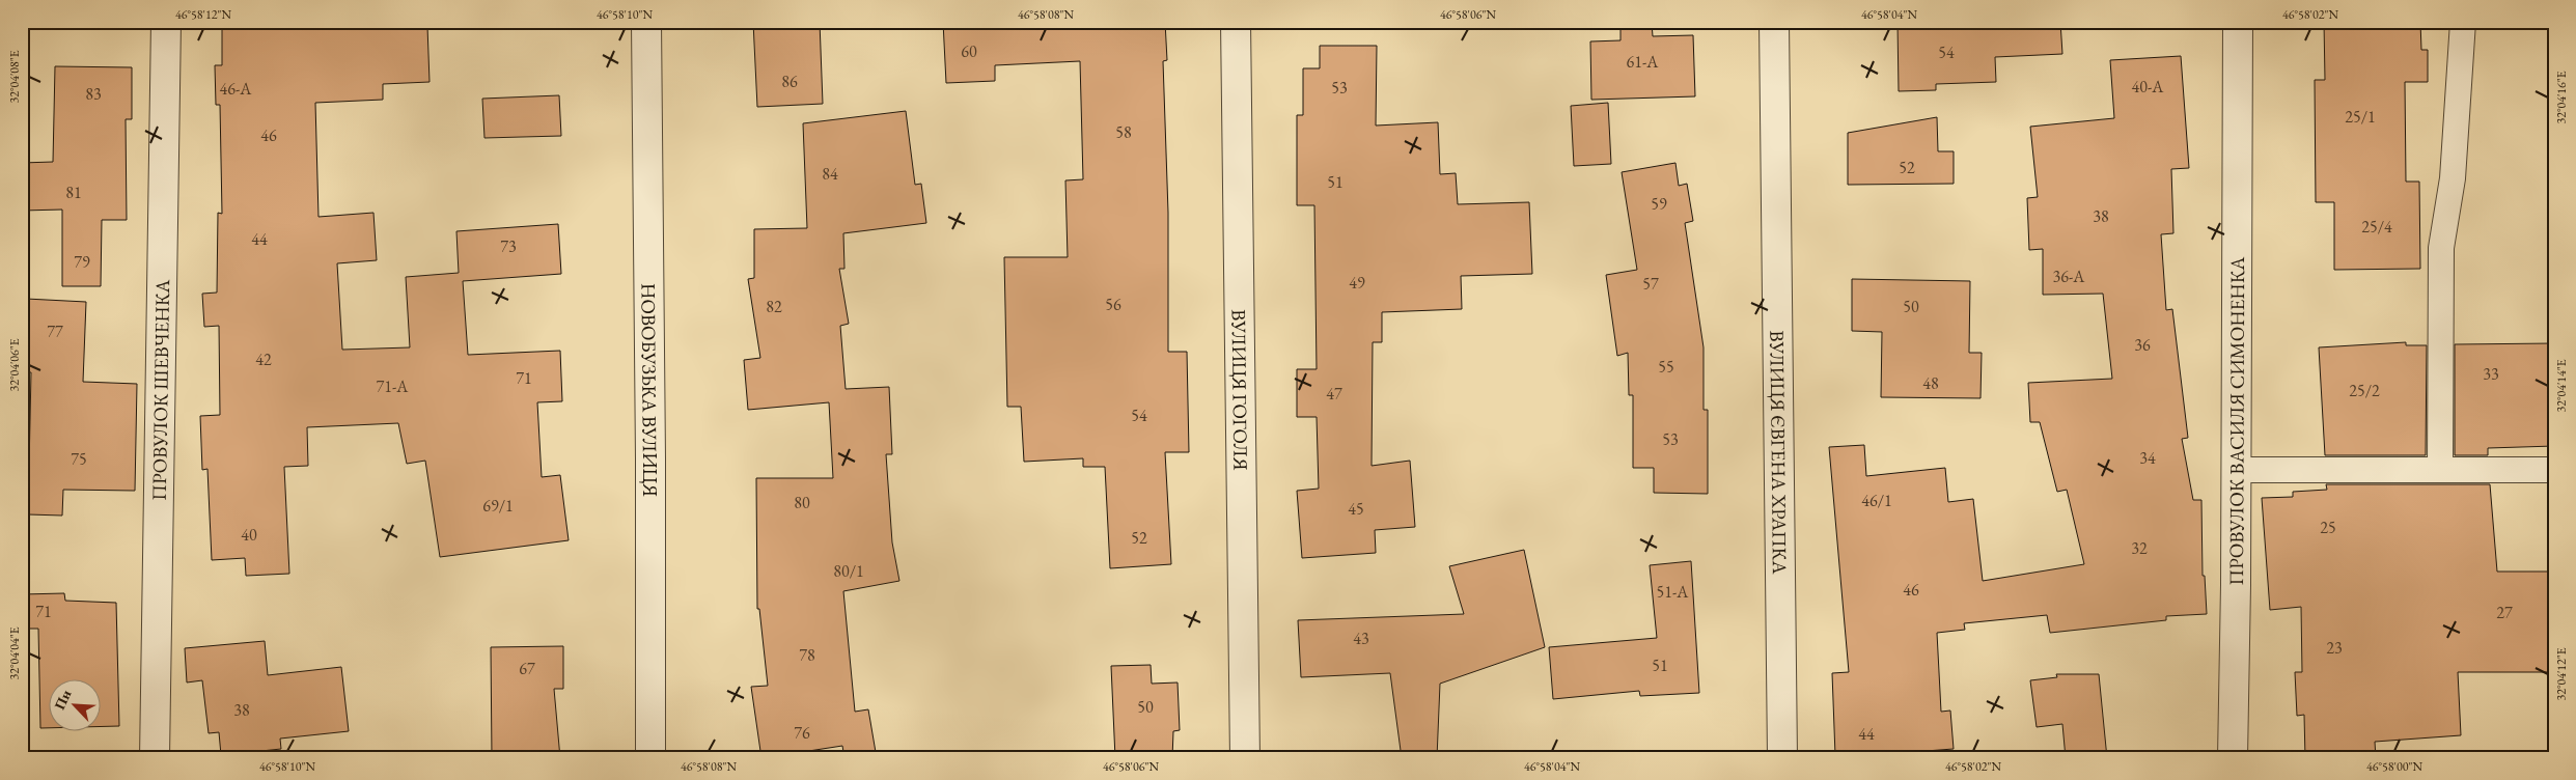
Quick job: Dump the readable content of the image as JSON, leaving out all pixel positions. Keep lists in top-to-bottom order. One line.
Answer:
{"streets":{"street":["ПРОВУЛОК ШЕВЧЕНКА","НОВОБУЗЬКА ВУЛИЦЯ","ВУЛИЦЯ ГОГОЛЯ","ПРОВУЛОК ВАСИЛЯ СИМОНЕНКА","ВУЛИЦЯ ЄВГЕНА ХРАПКА"]},"house_numbers":["60","54","61-А","86","40-А","53","46-А","83","25/1","58","46","52","84","51","81","59","38","25/4","44","73","79","36-А","49","57","56","82","50","77","36","42","55","33","71","48","71-А","25/2","47","54","53","34","75","46/1","80","69/1","45","25","40","52","32","80/1","46","51-А","71","27","43","23","78","51","67","50","38","76","44"],"north":"top left","coordinates":["46°58'12\"N","46°58'10\"N","46°58'08\"N","46°58'06\"N","46°58'04\"N","46°58'02\"N","32°04'08\"E","32°04'16\"E","32°04'06\"E","32°04'14\"E","32°04'04\"E","32°04'12\"E","46°58'00\"N"]}
